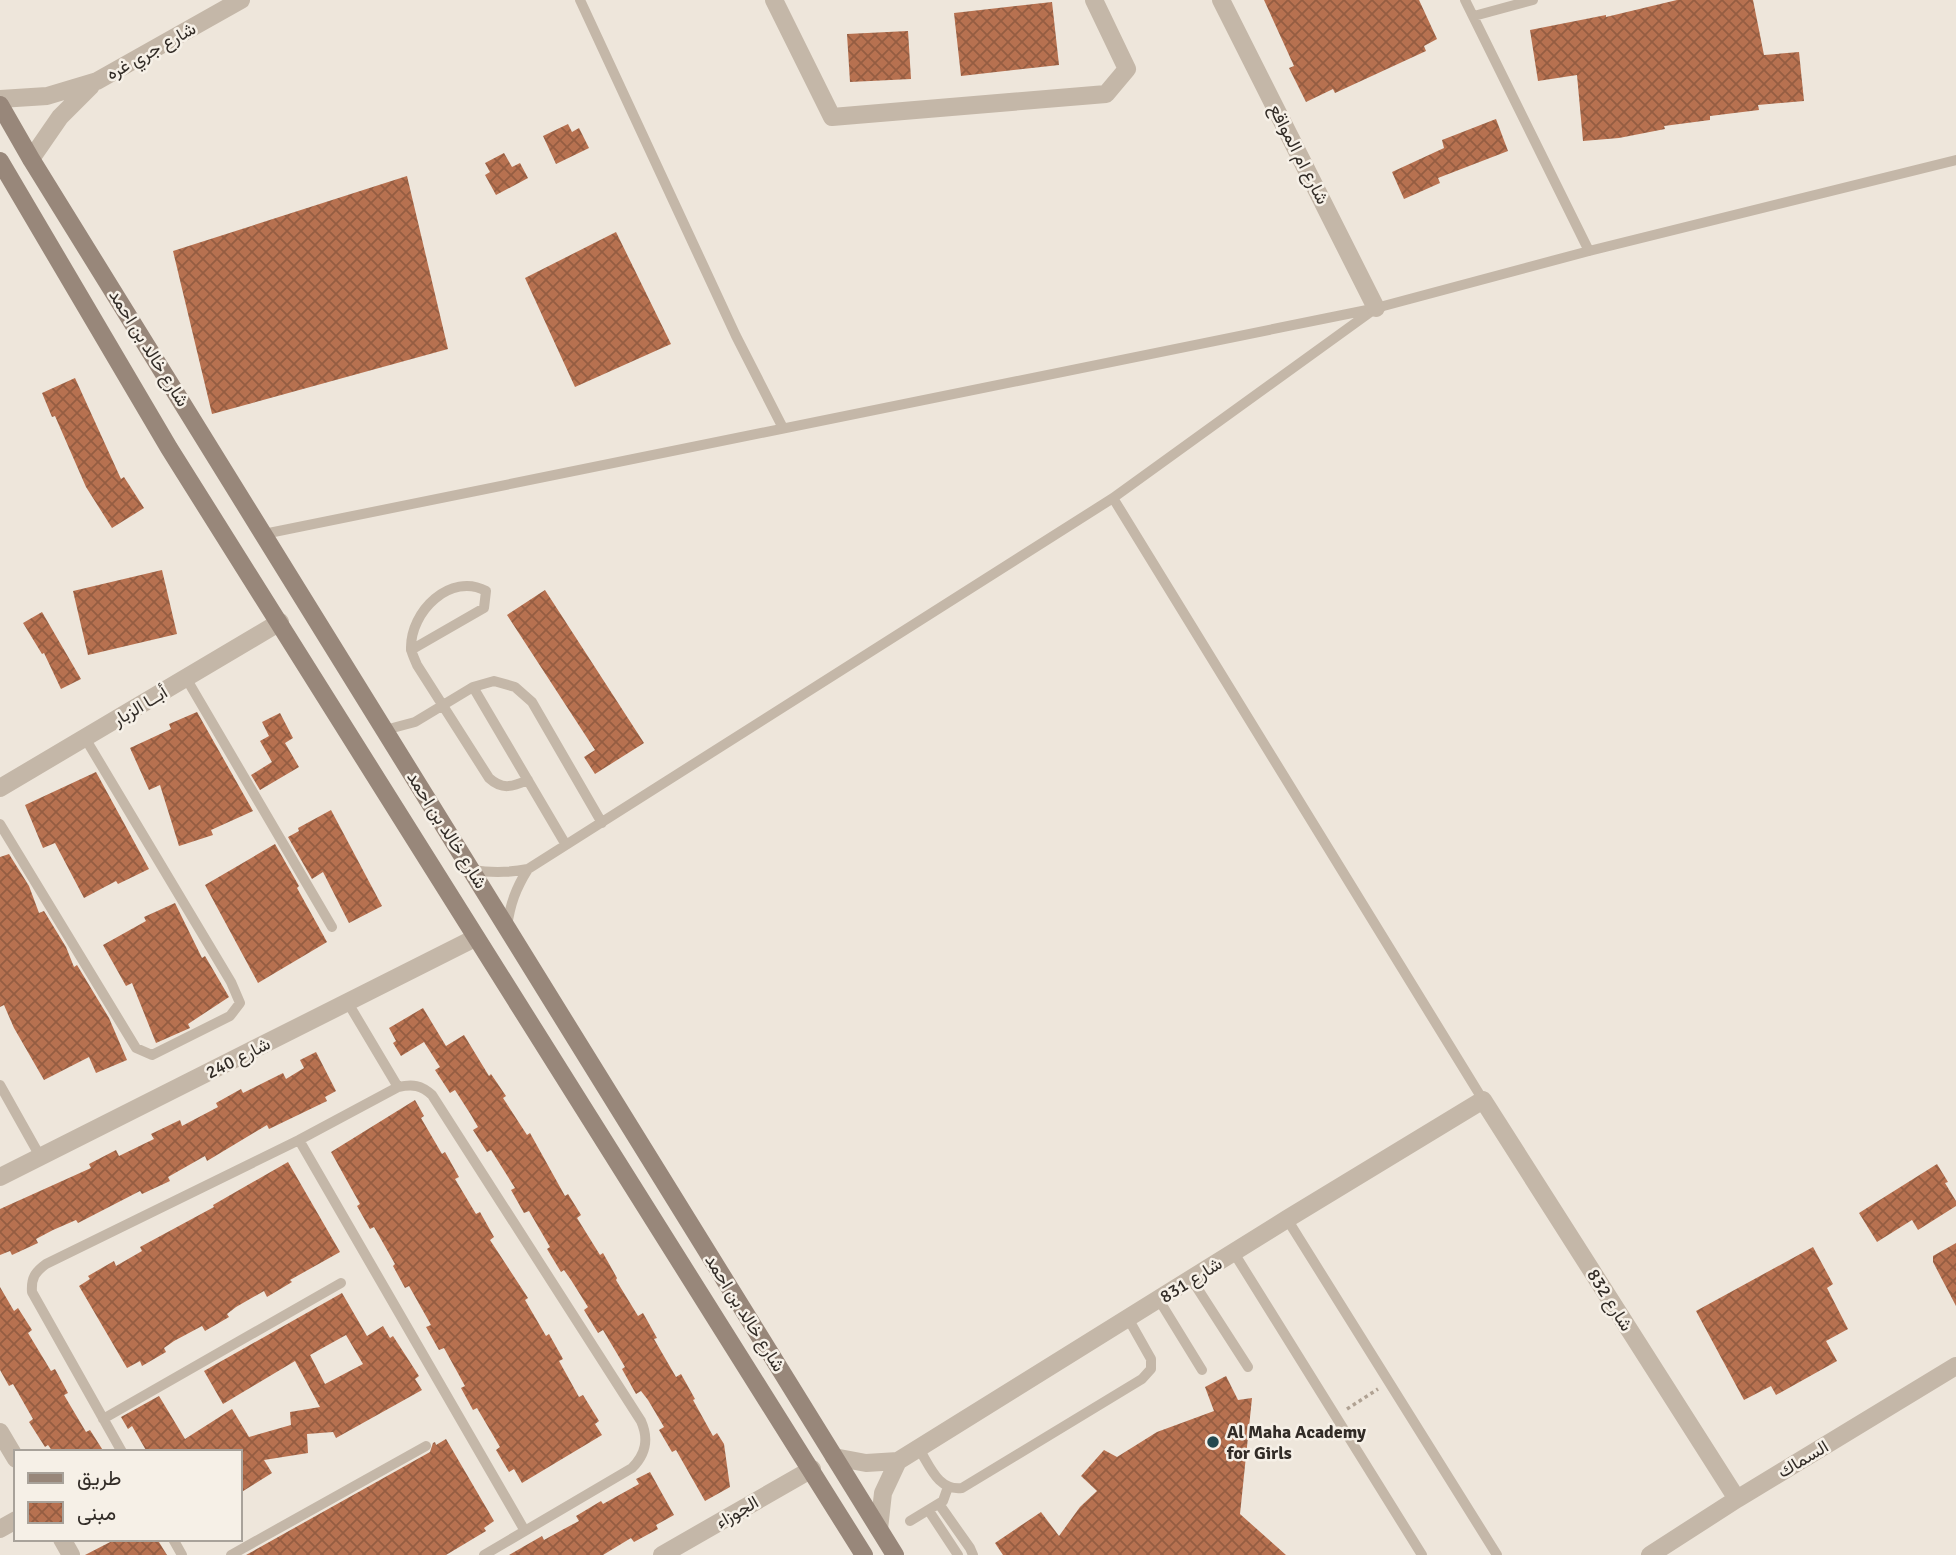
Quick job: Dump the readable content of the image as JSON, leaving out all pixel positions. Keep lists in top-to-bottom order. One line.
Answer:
{"streets":{"main road":["شارع خالد بن احمد"],"street":["شارع جري غره","شارع ام المواقع","أبــا الزبار","شارع 240","شارع 831","شارع 832","السماك","الجوزاء"]},"crossings":[["شارع جري غره","شارع خالد بن احمد"],["شارع خالد بن احمد","أبــا الزبار"],["شارع خالد بن احمد","شارع 240"],["شارع خالد بن احمد","شارع 831"],["شارع خالد بن احمد","الجوزاء"],["شارع 831","شارع 832"],["شارع 832","السماك"]],"places":["Al Maha Academy for Girls"],"legend":["طريق","مبنى"]}
